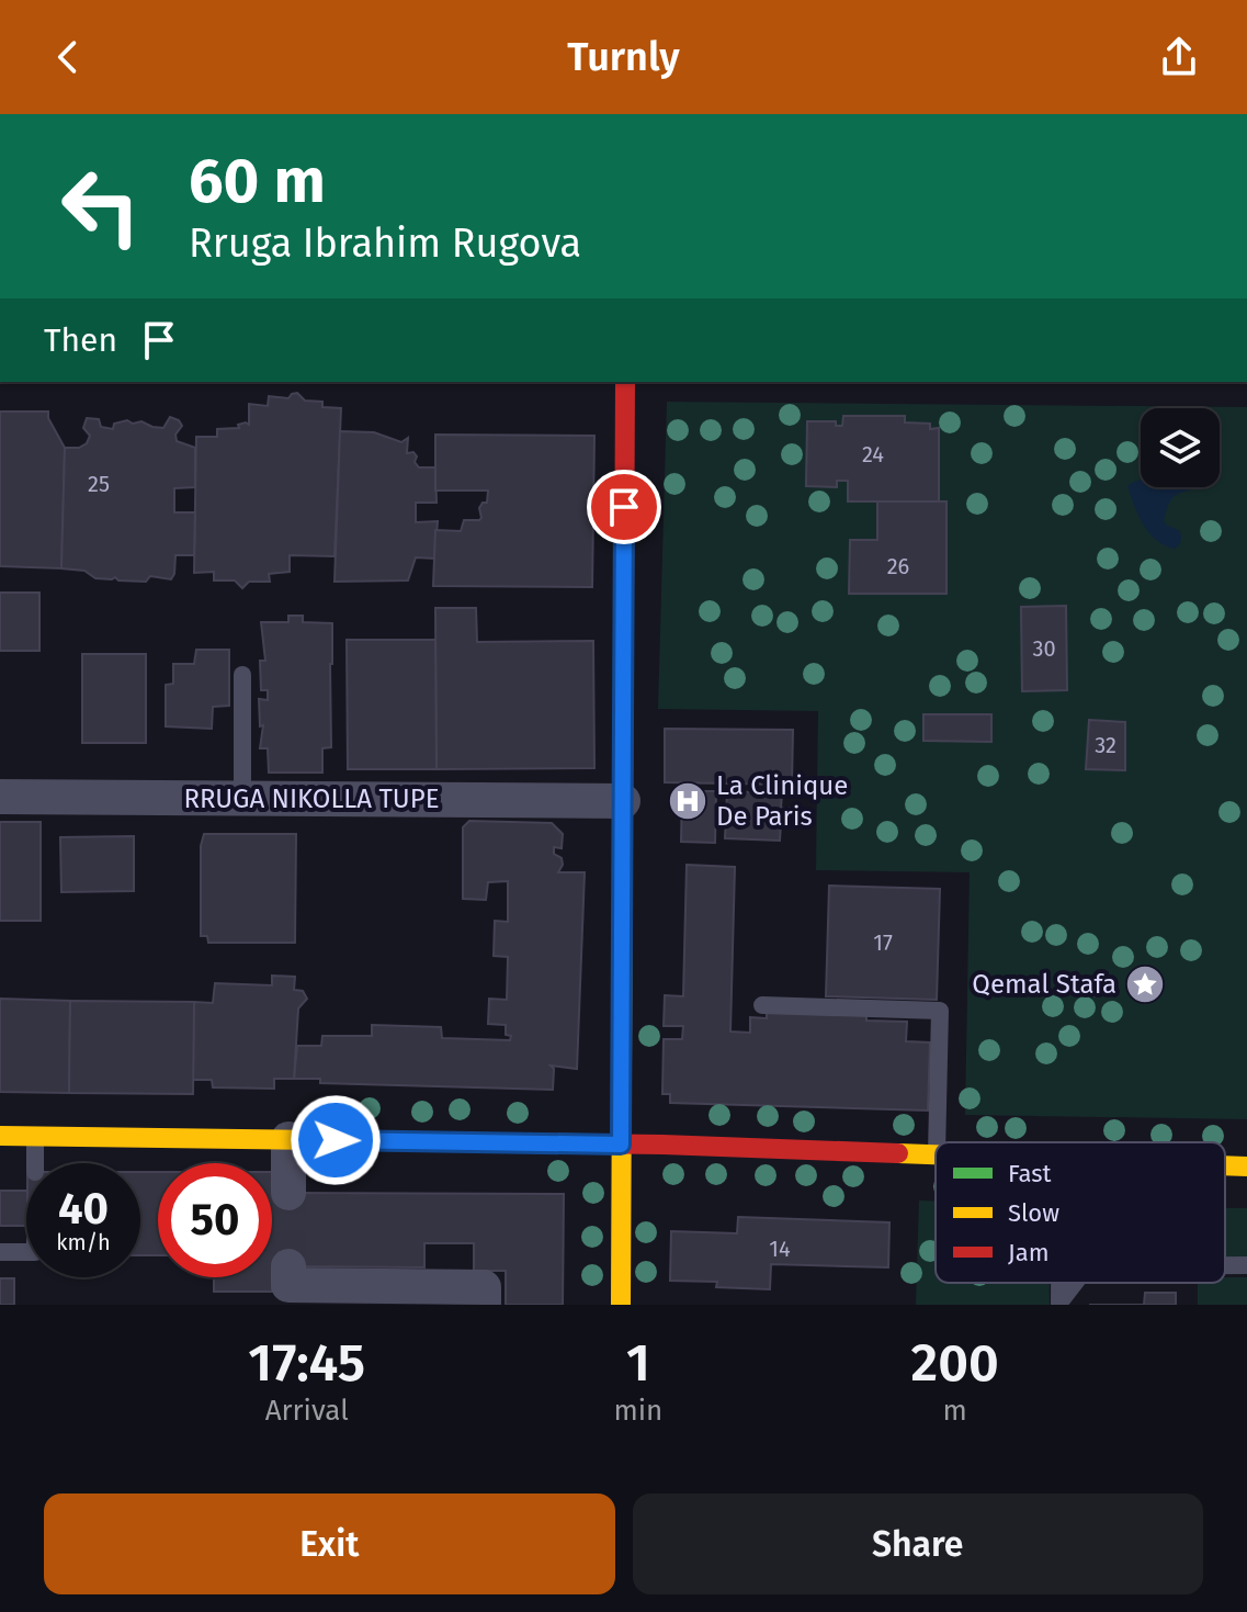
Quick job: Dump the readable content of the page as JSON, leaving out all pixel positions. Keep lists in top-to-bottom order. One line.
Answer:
{"streets":{"street":["RRUGA NIKOLLA TUPE"]},"places":{"hospital":["La Clinique De Paris"],"place":["Qemal Stafa"]},"house_numbers":["24","25","26","30","32","17","14"],"legend":["Fast","Slow","Jam"],"page":{"header":"Turnly","turn":["60 m","Rruga Ibrahim Rugova"],"then":"Then","speed":"40 km/h","limit":"50","eta":["17:45","Arrival","1","min","200","m"],"buttons":["Exit","Share"]}}
